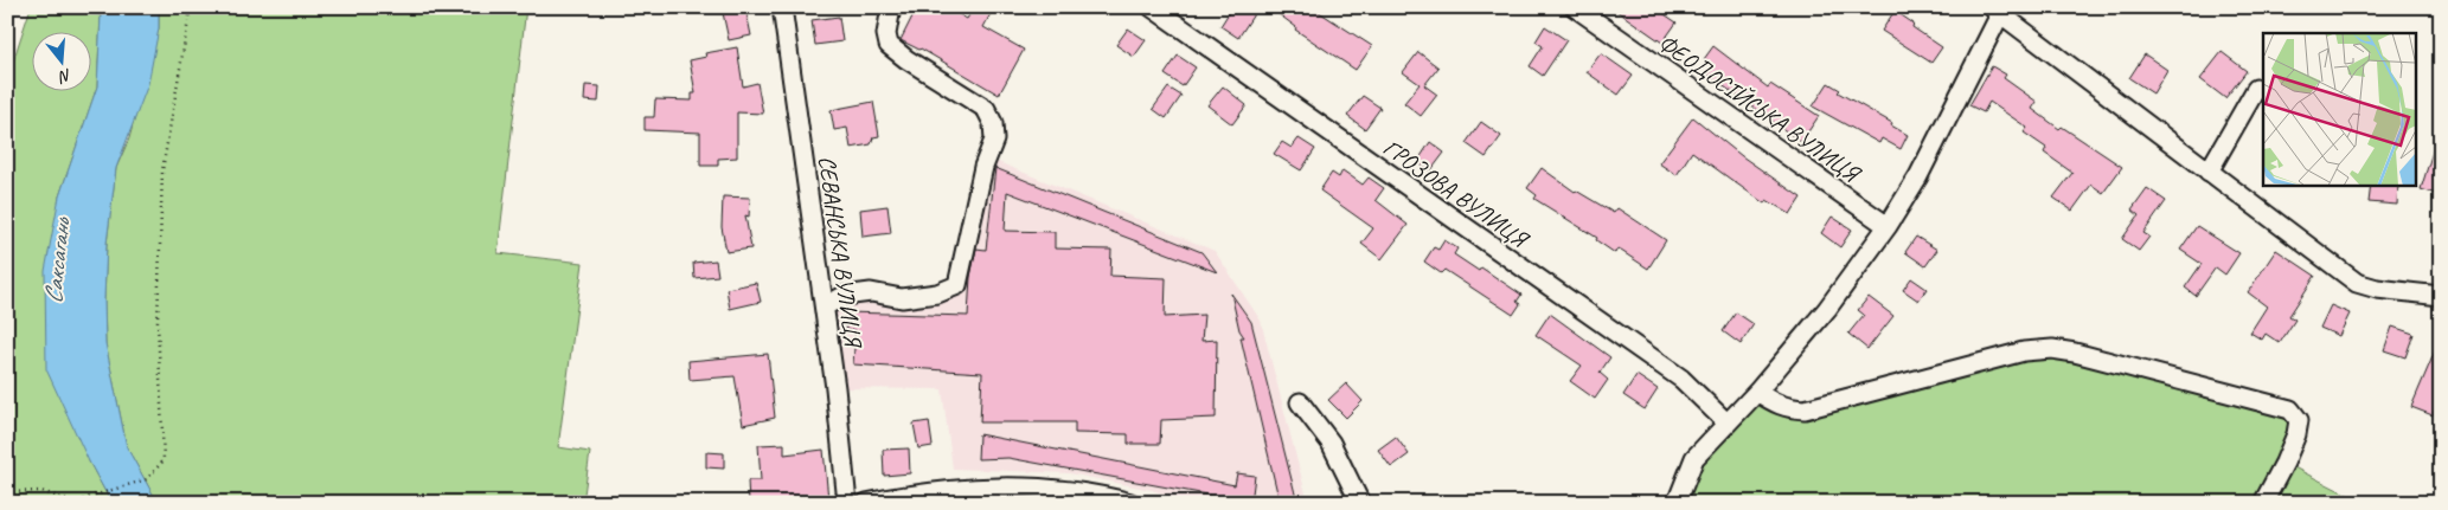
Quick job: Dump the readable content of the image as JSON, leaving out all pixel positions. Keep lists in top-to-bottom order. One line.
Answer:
{"streets":{"street":["ФЕОДОСІЙСЬКА ВУЛИЦЯ","ГРОЗОВА ВУЛИЦЯ","СЕВАНСЬКА ВУЛИЦЯ"]},"water":["Саксагань"],"north":"bottom"}
